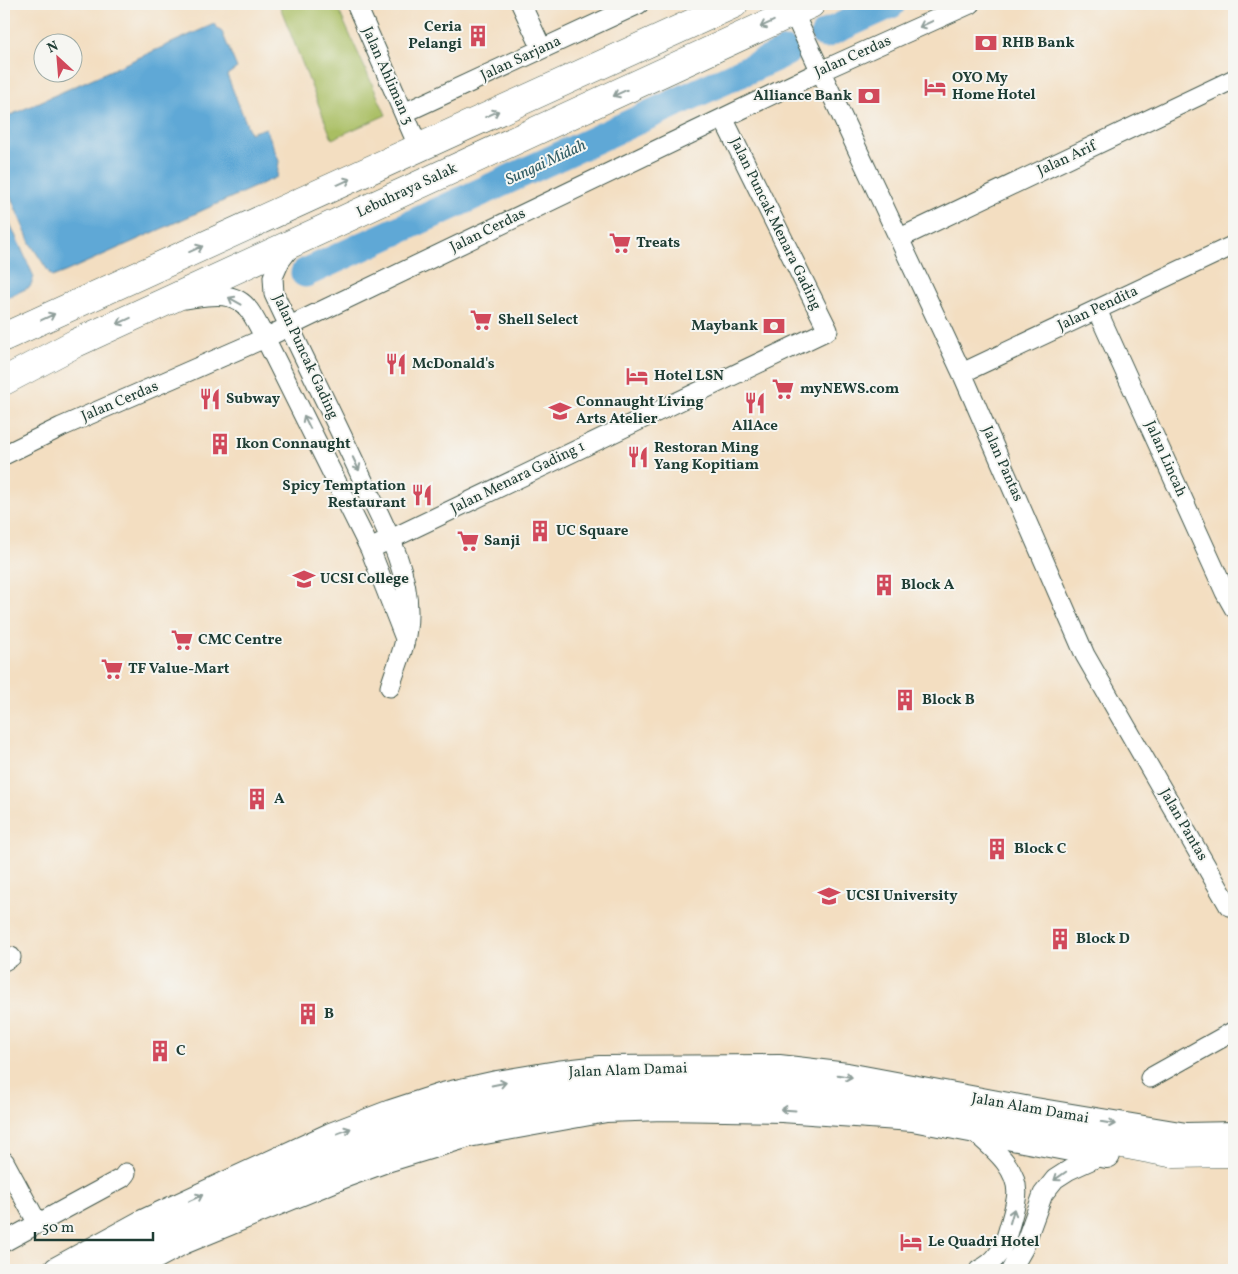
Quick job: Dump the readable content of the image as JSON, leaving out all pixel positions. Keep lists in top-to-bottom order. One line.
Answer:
{"streets":{"highway":["Lebuhraya Salak"],"main road":["Jalan Alam Damai"],"street":["Jalan Cerdas","Jalan Sarjana","Jalan Ahliman 3","Jalan Arif","Jalan Puncak Menara Gading","Jalan Pendita","Jalan Puncak Gading","Jalan Lincah","Jalan Pantas","Jalan Menara Gading 1"]},"crossings":[["Jalan Cerdas","Jalan Puncak Menara Gading"],["Jalan Cerdas","Jalan Puncak Gading"],["Jalan Cerdas","Jalan Pantas"],["Jalan Sarjana","Jalan Ahliman 3"],["Jalan Arif","Jalan Pantas"],["Lebuhraya Salak","Jalan Puncak Gading"],["Lebuhraya Salak","Jalan Pantas"],["Jalan Puncak Menara Gading","Jalan Menara Gading 1"],["Jalan Pendita","Jalan Lincah"],["Jalan Pendita","Jalan Pantas"],["Jalan Puncak Gading","Jalan Menara Gading 1"]],"water":["Sungai Midah"],"places":{"building":["Ceria Pelangi","Ikon Connaught","UC Square","Block A","Block B","A","Block C","Block D","B","C"],"bank":["RHB Bank","Alliance Bank","Maybank"],"hotel":["OYO My Home Hotel","Hotel LSN","Le Quadri Hotel"],"supermarket":["Treats","Shell Select","myNEWS.com","Sanji","CMC Centre","TF Value-Mart"],"restaurant":["McDonald's","Subway","AllAce","Restoran Ming Yang Kopitiam","Spicy Temptation Restaurant"],"school or university":["Connaught Living Arts Atelier","UCSI College","UCSI University"]},"scale_bar":"50 m","north":"top left"}
